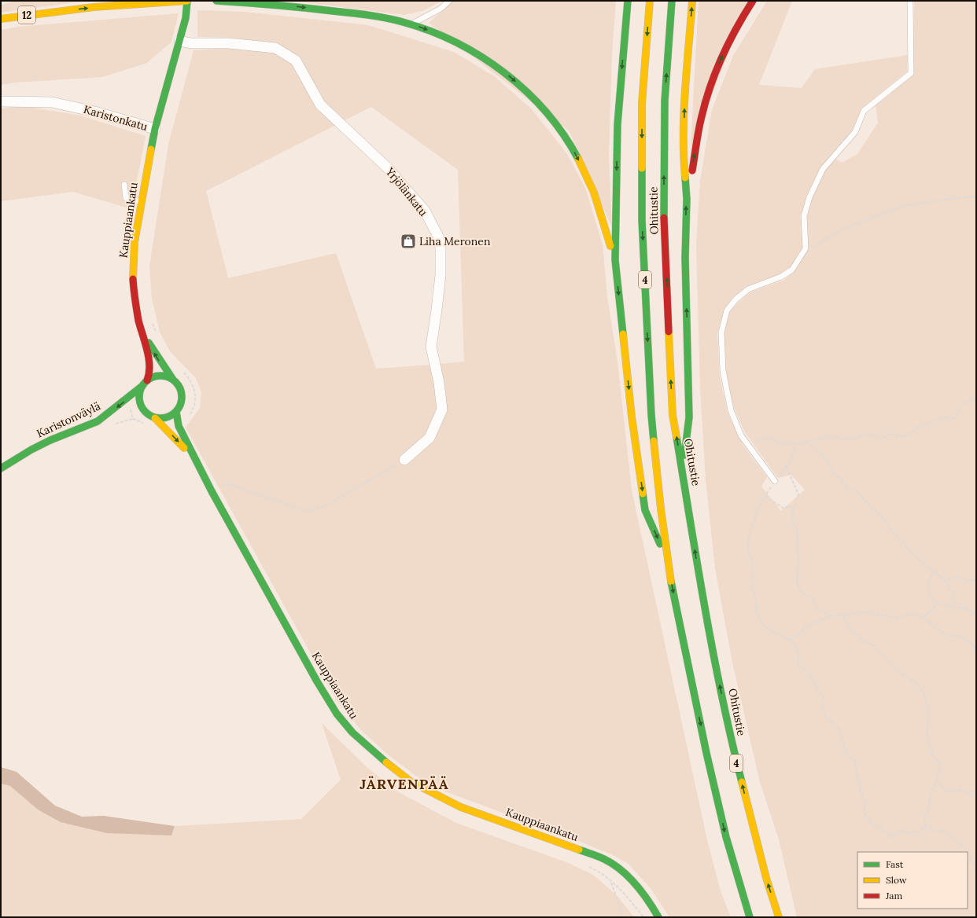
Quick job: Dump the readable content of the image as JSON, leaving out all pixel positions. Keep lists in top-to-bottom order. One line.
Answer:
{"streets":{"main road":["12","Karistonkatu","Ohitustie","Kauppiaankatu","4","Karistonväylä"],"street":["Yrjölänkatu"]},"crossings":[["12","Karistonkatu"],["Karistonkatu","Yrjölänkatu"],["Karistonkatu","Kauppiaankatu"],["Kauppiaankatu","Karistonväylä"]],"districts":["JÄRVENPÄÄ"],"places":{"shop":["Liha Meronen"]},"legend":["Fast","Slow","Jam"]}
